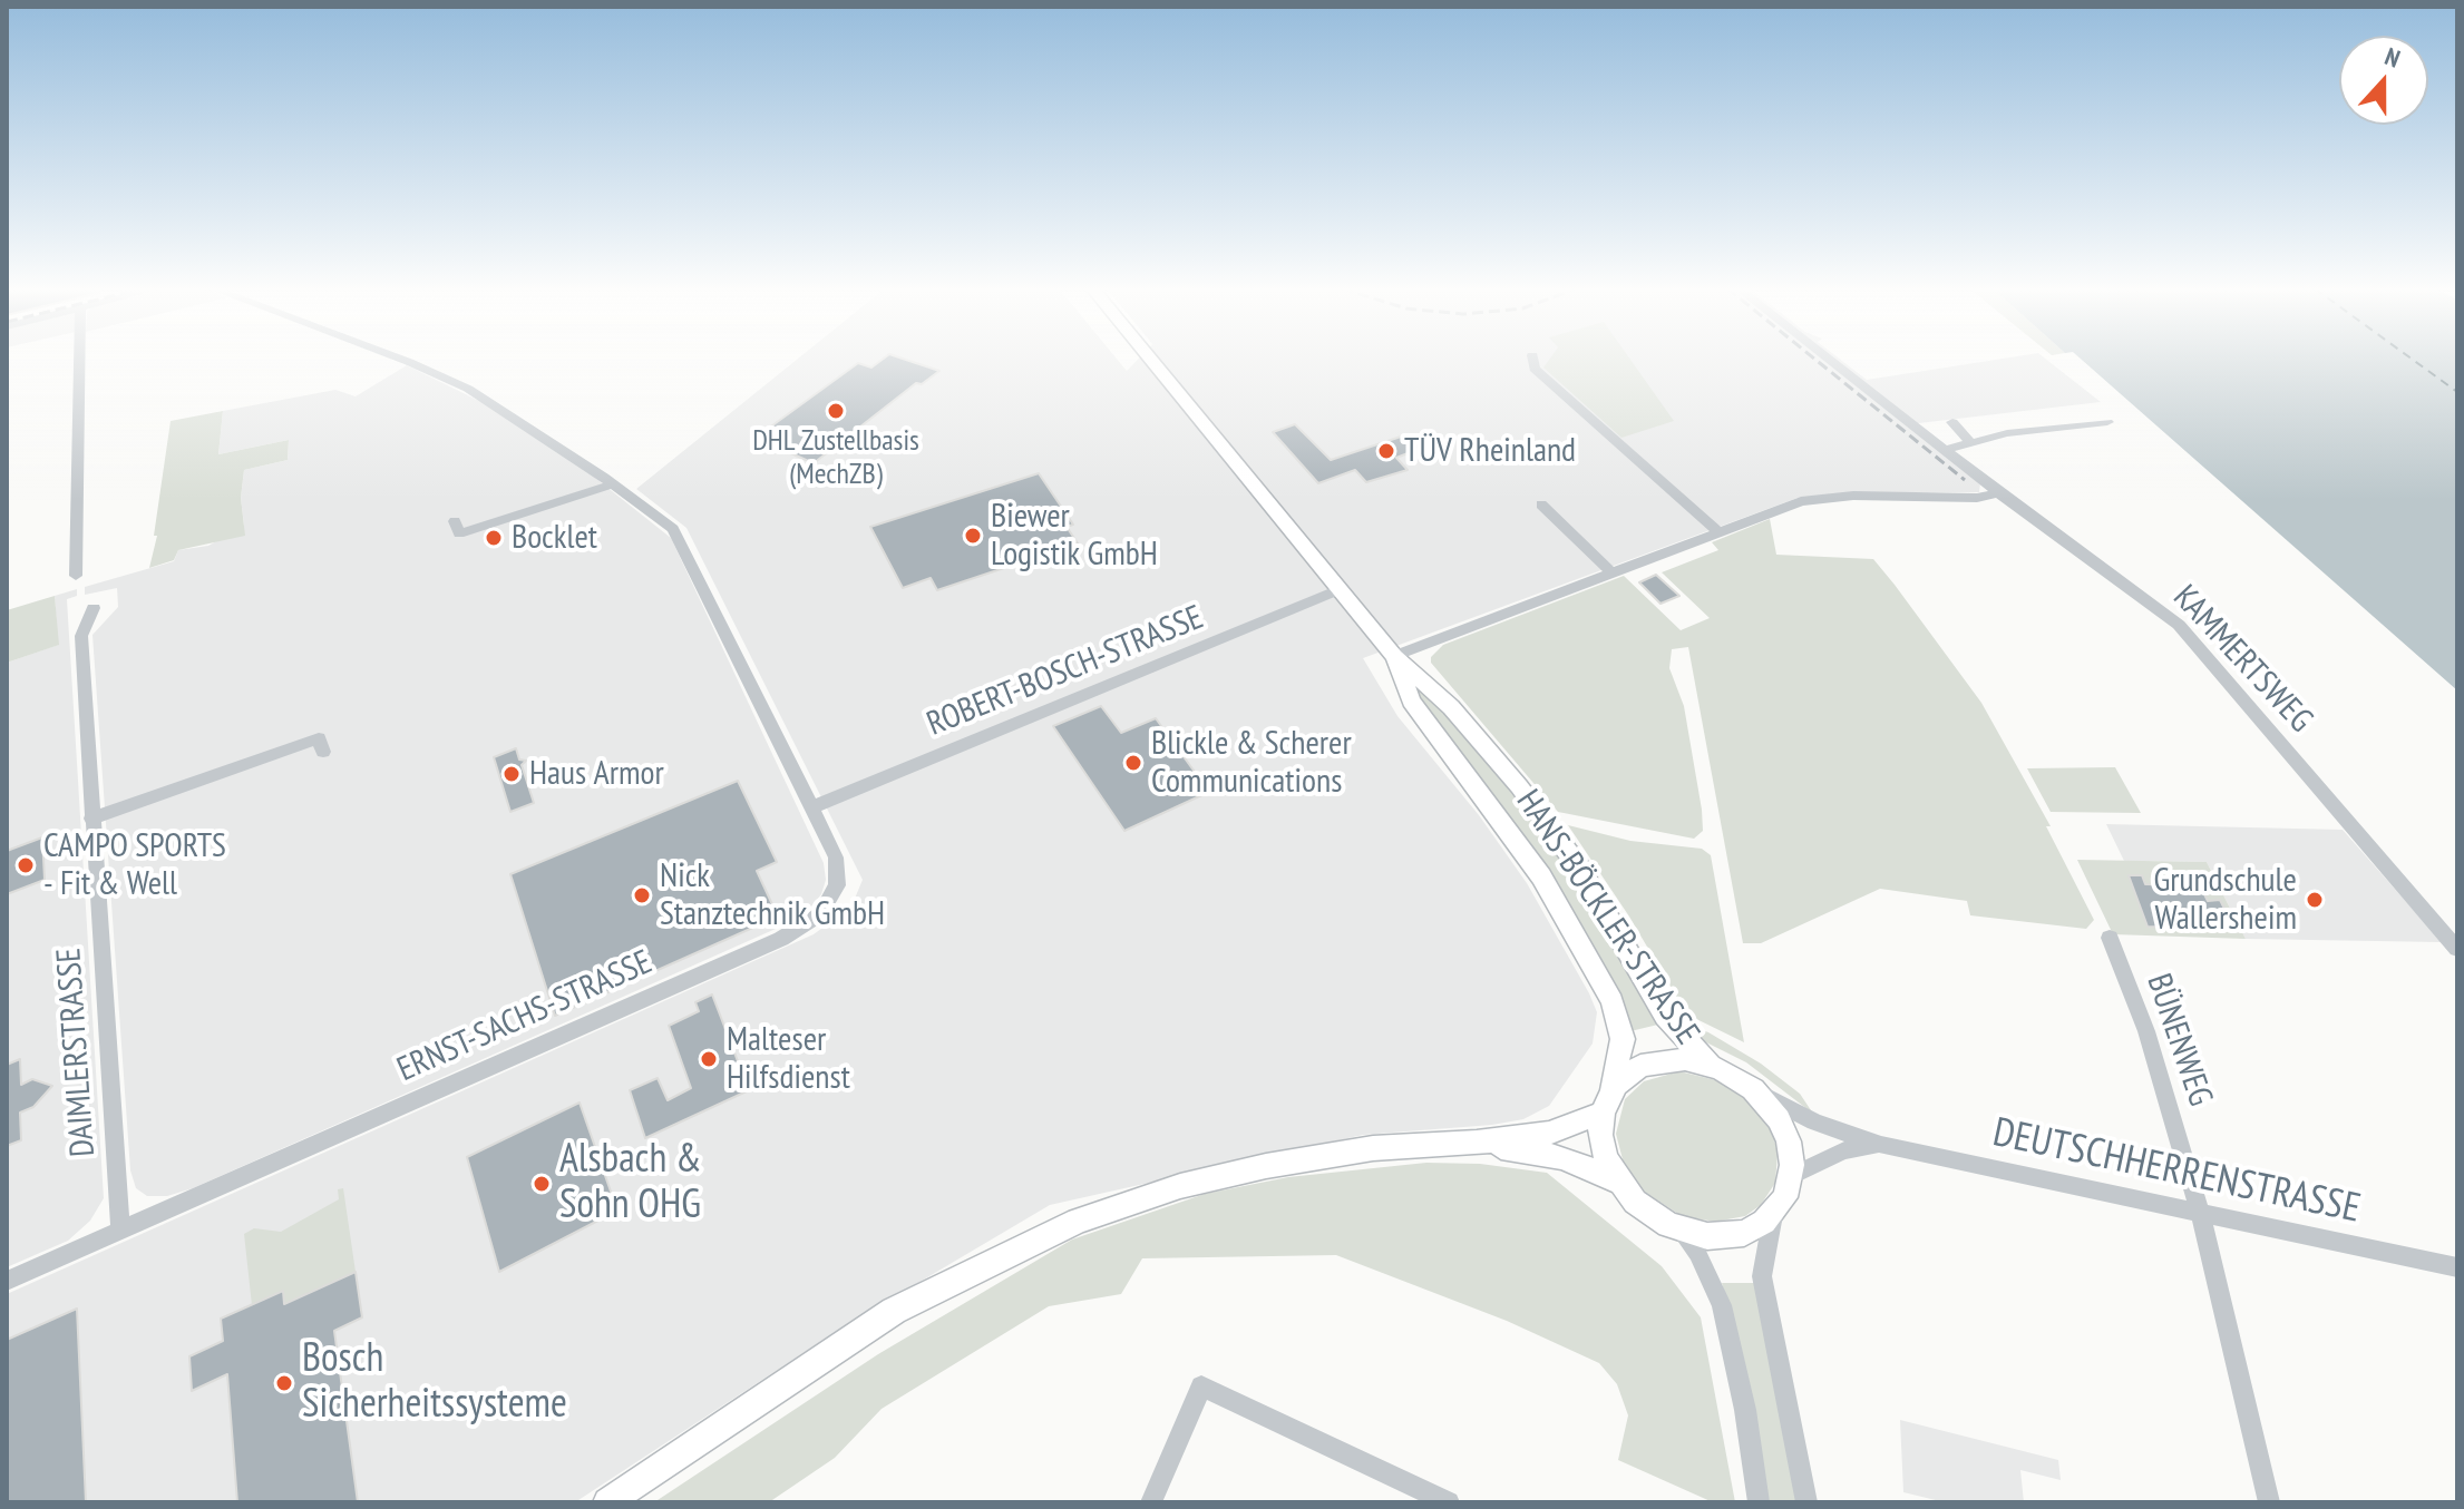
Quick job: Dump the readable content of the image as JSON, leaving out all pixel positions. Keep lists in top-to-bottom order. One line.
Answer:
{"streets":{"main road":["HANS-BÖCKLER-STRASSE"],"street":["KAMMERTSWEG","ROBERT-BOSCH-STRASSE","ERNST-SACHS-STRASSE","BÜNENWEG","DAIMLERSTRASSE","DEUTSCHHERRENSTRASSE"]},"crossings":[["ROBERT-BOSCH-STRASSE","HANS-BÖCKLER-STRASSE"],["ROBERT-BOSCH-STRASSE","ERNST-SACHS-STRASSE"],["HANS-BÖCKLER-STRASSE","DEUTSCHHERRENSTRASSE"],["ERNST-SACHS-STRASSE","DAIMLERSTRASSE"],["BÜNENWEG","DEUTSCHHERRENSTRASSE"]],"places":["DHL Zustellbasis (MechZB)","TÜV Rheinland","Biewer Logistik GmbH","Bocklet","Blickle & Scherer Communications","Haus Armor","CAMPO SPORTS - Fit & Well","Nick Stanztechnik GmbH","Grundschule Wallersheim","Malteser Hilfsdienst","Alsbach & Sohn OHG","Bosch Sicherheitssysteme"],"north":"top"}
